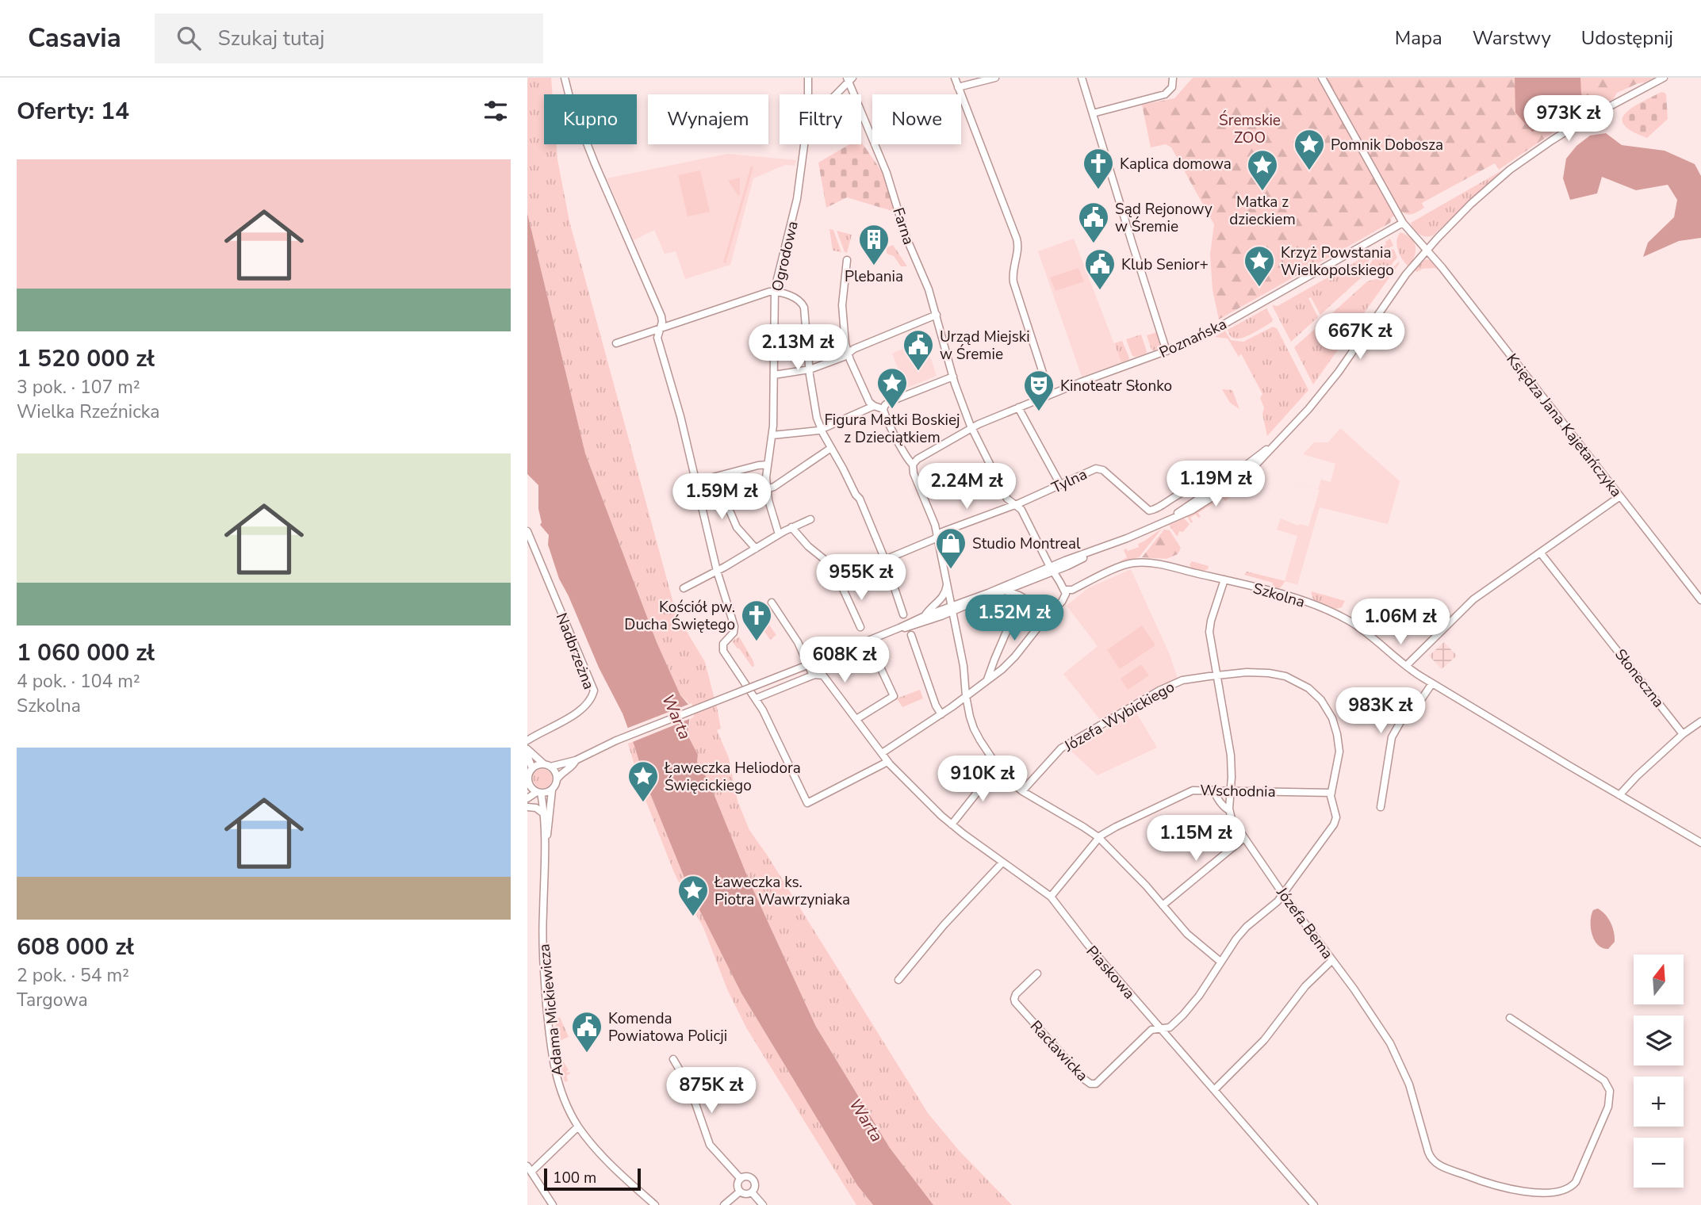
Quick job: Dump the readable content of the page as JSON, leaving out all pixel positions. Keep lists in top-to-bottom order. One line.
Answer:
{"streets":{"street":["Farna","Ogrodowa","Poznańska","Księdza Jana Kajetańczyka","Tylna","Szkolna","Nadbrzeżna","Słoneczna","Józefa Wybickiego","Wschodnia","Józefa Bema","Piaskowa","Adama Mickiewicza","Racławicka"]},"crossings":[["Farna","Poznańska"],["Farna","Tylna"],["Józefa Wybickiego","Wschodnia"],["Józefa Wybickiego","Józefa Bema"],["Józefa Wybickiego","Piaskowa"],["Józefa Wybickiego","Racławicka"],["Wschodnia","Józefa Bema"],["Wschodnia","Piaskowa"],["Piaskowa","Racławicka"]],"water":["Warta"],"parks":["Śremskie ZOO"],"places":{"place":["Pomnik Dobosza","Matka z dzieckiem","Krzyż Powstania Wielkopolskiego","Figura Matki Boskiej z Dzieciątkiem","Ławeczka Heliodora Święcickiego","Ławeczka ks. Piotra Wawrzyniaka"],"church":["Kaplica domowa","Kościół pw. Ducha Świętego"],"public building":["Sąd Rejonowy w Śremie","Klub Senior+","Urząd Miejski w Śremie","Komenda Powiatowa Policji"],"building":["Plebania"],"theatre":["Kinoteatr Słonko"],"shop":["Studio Montreal"]},"scale_bar":"100 m","north":"top","page":{"header":"Casavia","search":"Szukaj tutaj","nav":["Mapa","Warstwy","Udostępnij"],"heading":"Oferty: 14","chip":["Kupno","Wynajem","Filtry","Nowe"],"price":["973K zł","667K zł","2.13M zł","1.19M zł","2.24M zł","1.59M zł","955K zł","1.52M zł","1.06M zł","608K zł","983K zł","910K zł","1.15M zł","875K zł"],"list":[{"name":"1 520 000 zł","note":"3 pok. · 107 m² · Wielka Rzeźnicka"},{"name":"1 060 000 zł","note":"4 pok. · 104 m² · Szkolna"},{"name":"608 000 zł","note":"2 pok. · 54 m² · Targowa"}],"map_buttons":["+","−"],"scale":"100 m"}}
